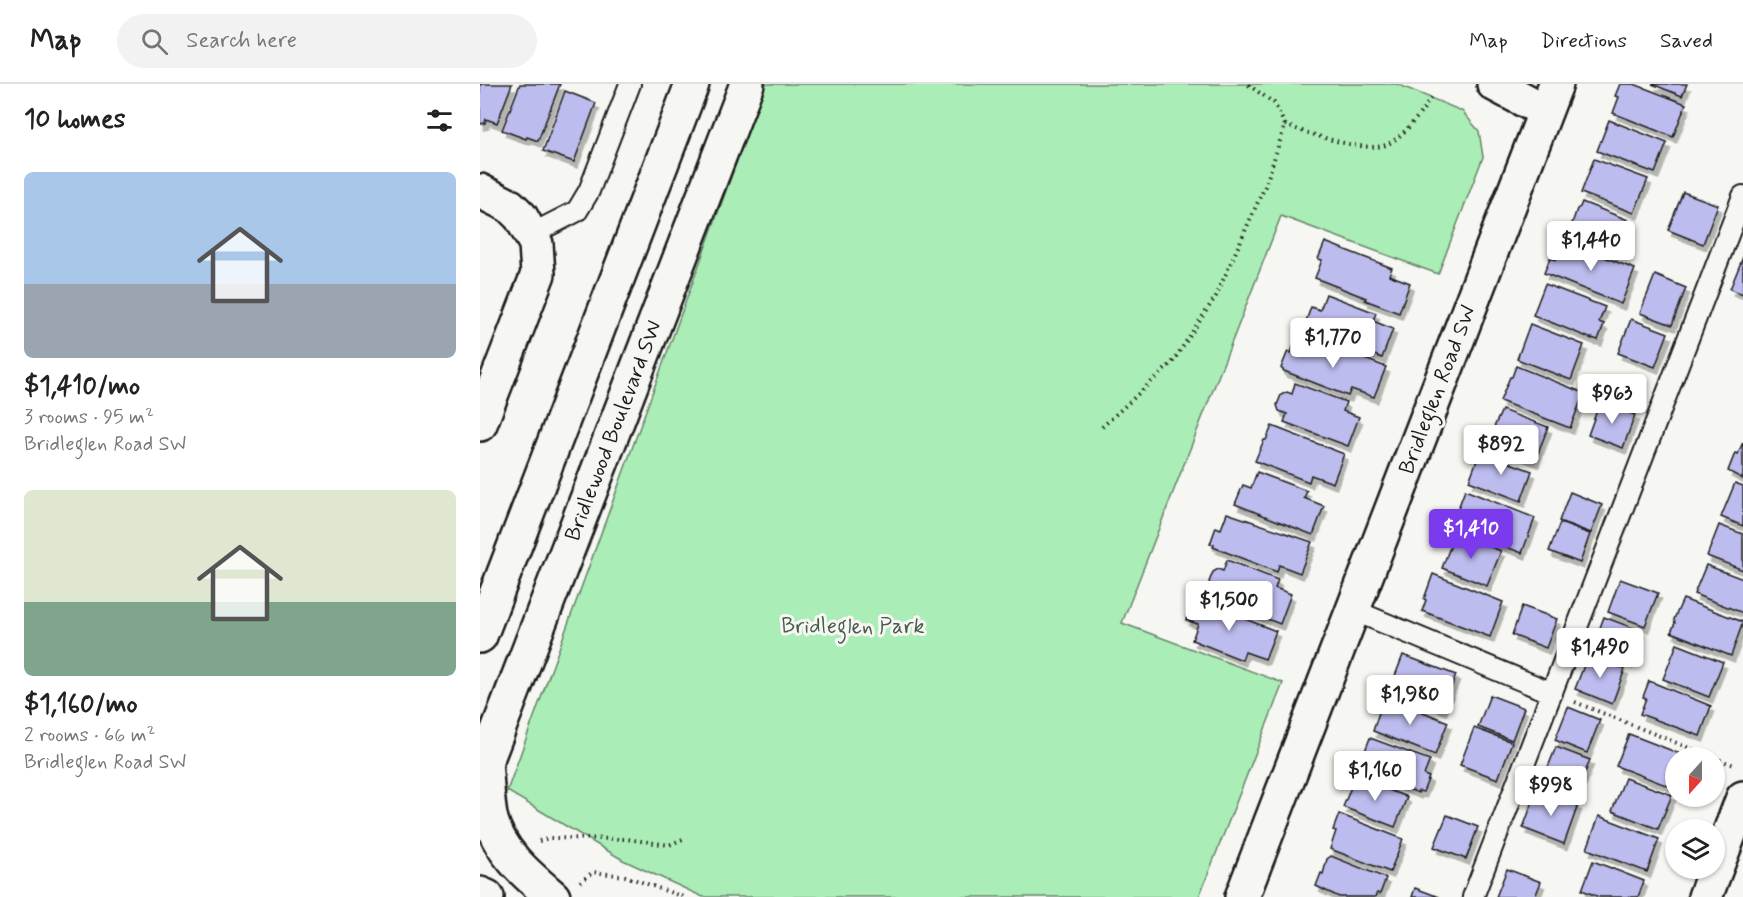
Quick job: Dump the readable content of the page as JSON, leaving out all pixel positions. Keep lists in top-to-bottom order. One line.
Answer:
{"streets":{"street":["Bridleglen Road SW","Bridlewood Boulevard SW"]},"parks":["Bridleglen Park"],"north":"bottom","page":{"header":"Map","search":"Search here","nav":["Map","Directions","Saved"],"heading":"10 homes","list":[{"name":"$1,410/mo","note":"3 rooms · 95 m² · Bridleglen Road SW"},{"name":"$1,160/mo","note":"2 rooms · 66 m² · Bridleglen Road SW"}],"price":["$1,440","$1,770","$963","$892","$1,410","$1,500","$1,490","$1,980","$1,160","$998"]}}
